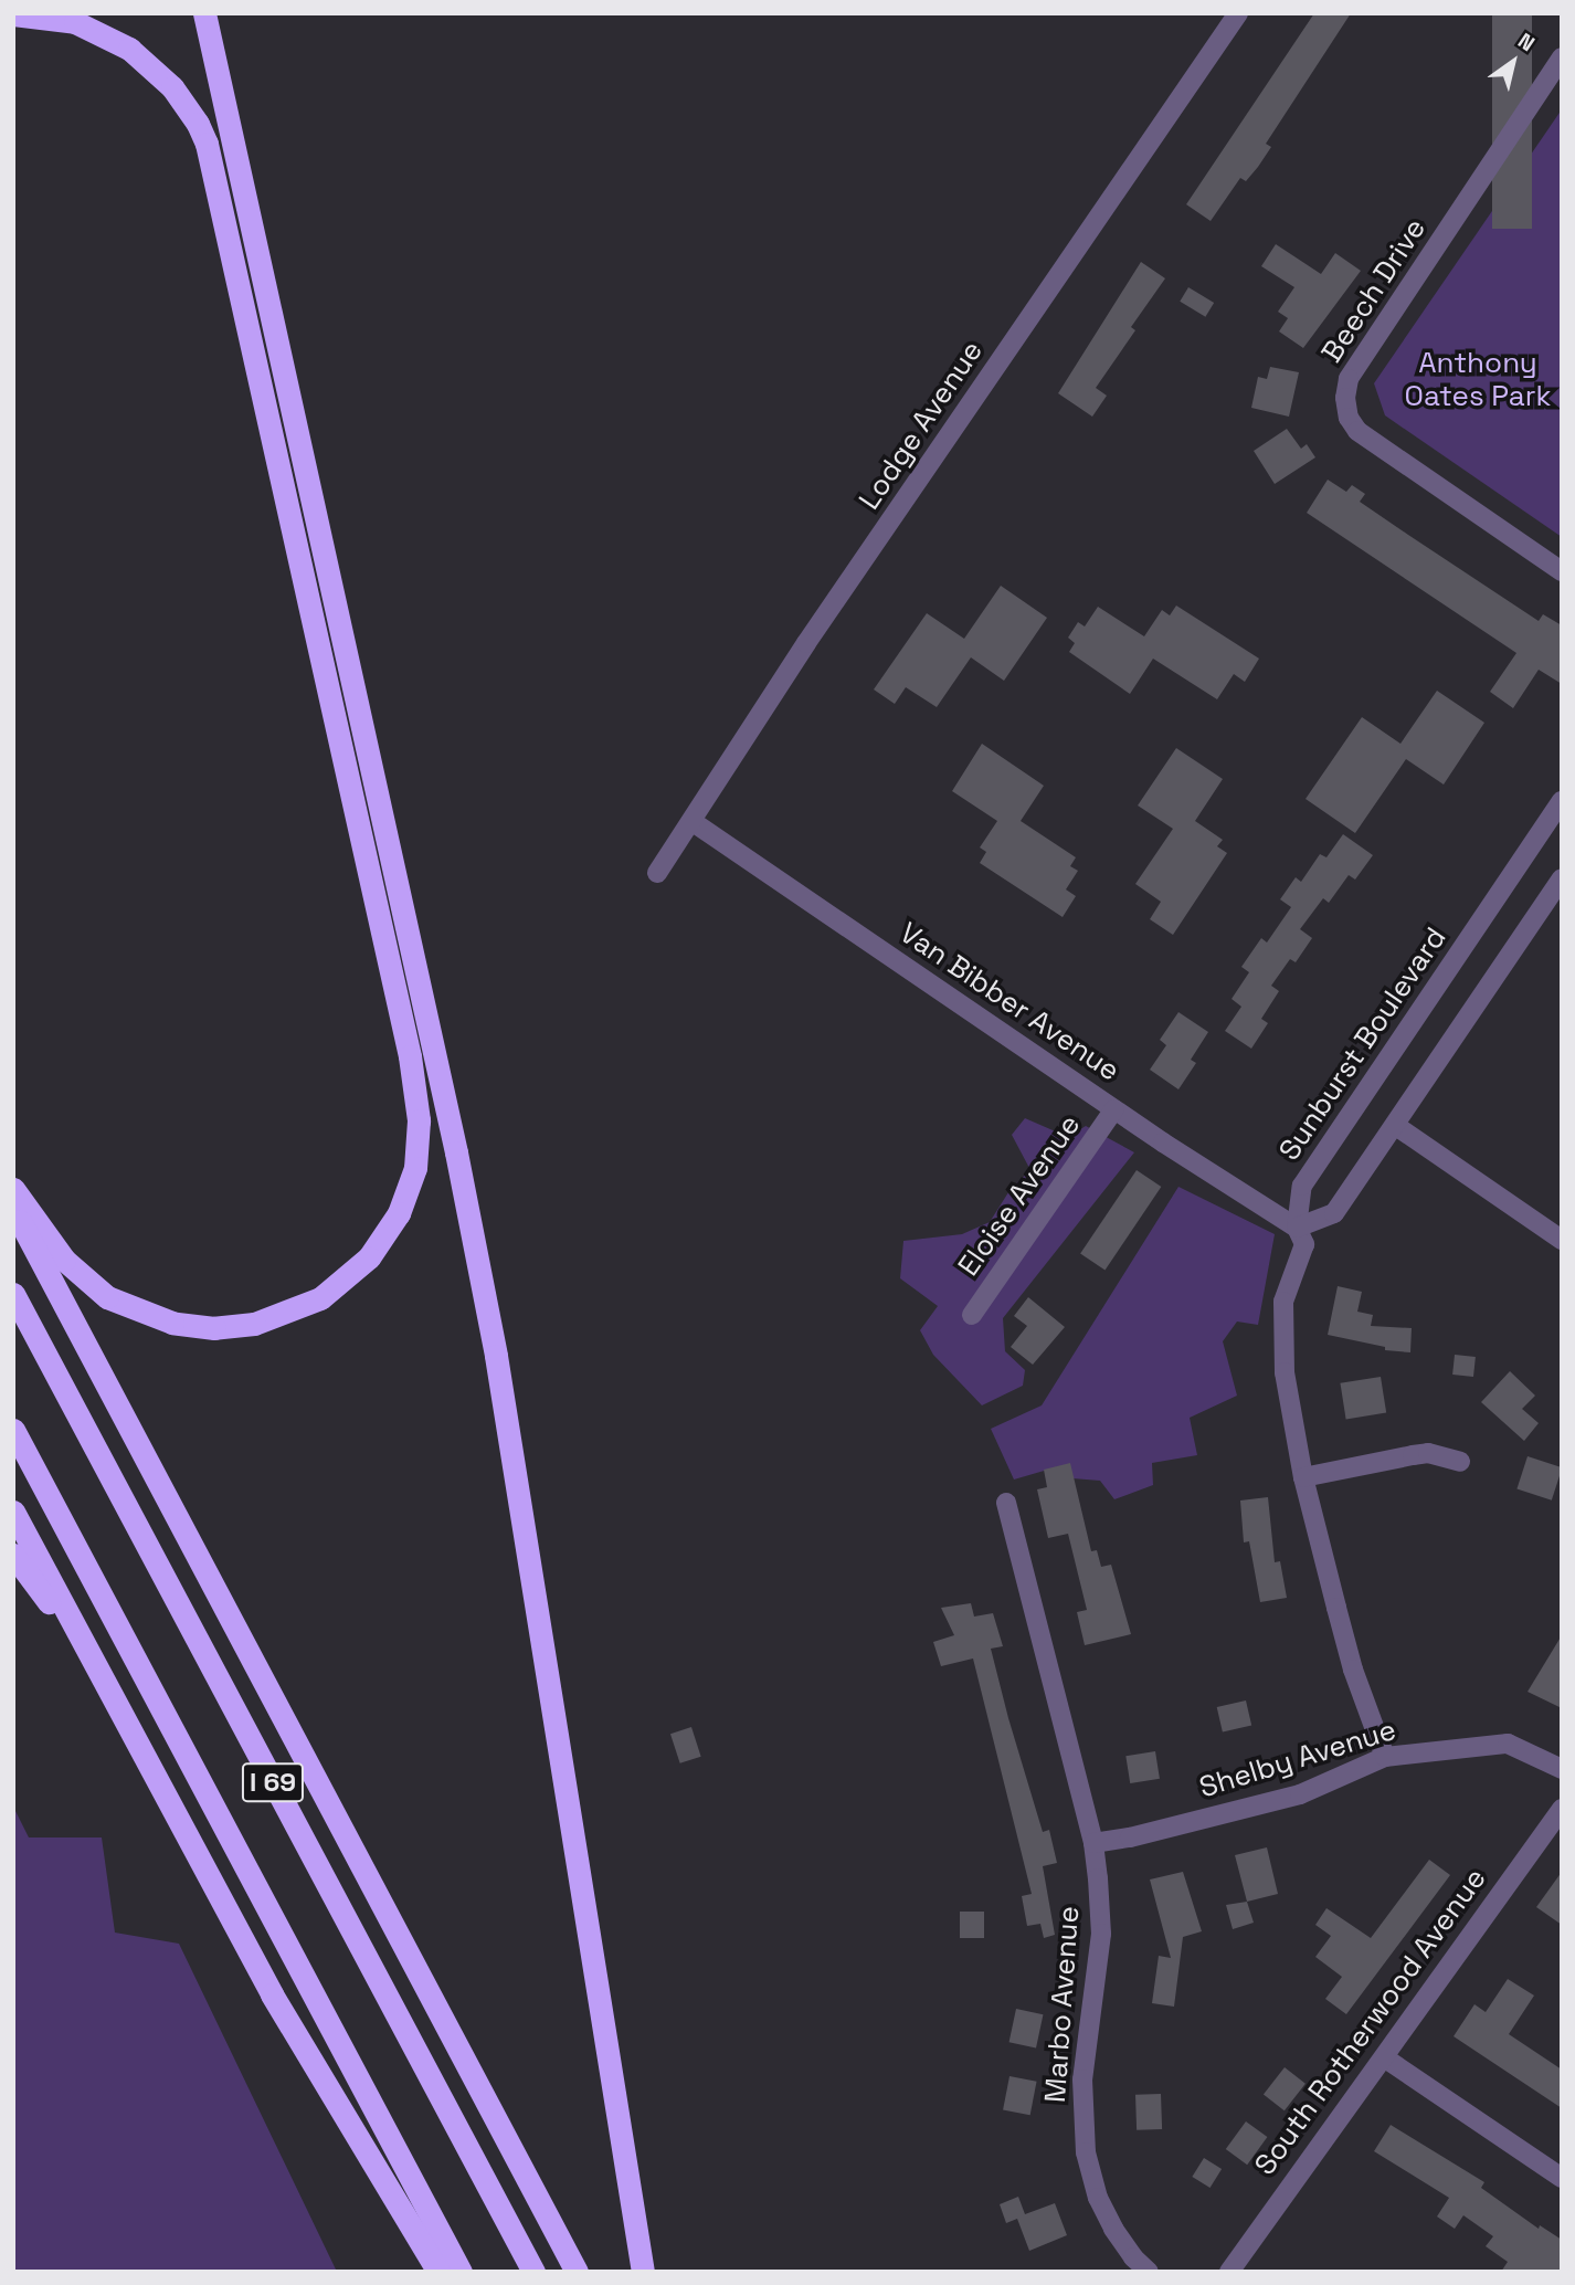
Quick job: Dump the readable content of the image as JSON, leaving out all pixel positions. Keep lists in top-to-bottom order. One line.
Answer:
{"streets":{"highway":["I 69"],"street":["Beech Drive","Lodge Avenue","Van Bibber Avenue","Sunburst Boulevard","Eloise Avenue","Shelby Avenue","Marbo Avenue","South Rotherwood Avenue"]},"crossings":[["Lodge Avenue","Van Bibber Avenue"],["Van Bibber Avenue","Sunburst Boulevard"],["Van Bibber Avenue","Eloise Avenue"],["Sunburst Boulevard","Shelby Avenue"],["Shelby Avenue","Marbo Avenue"]],"parks":["Anthony Oates Park"],"north":"top right"}
